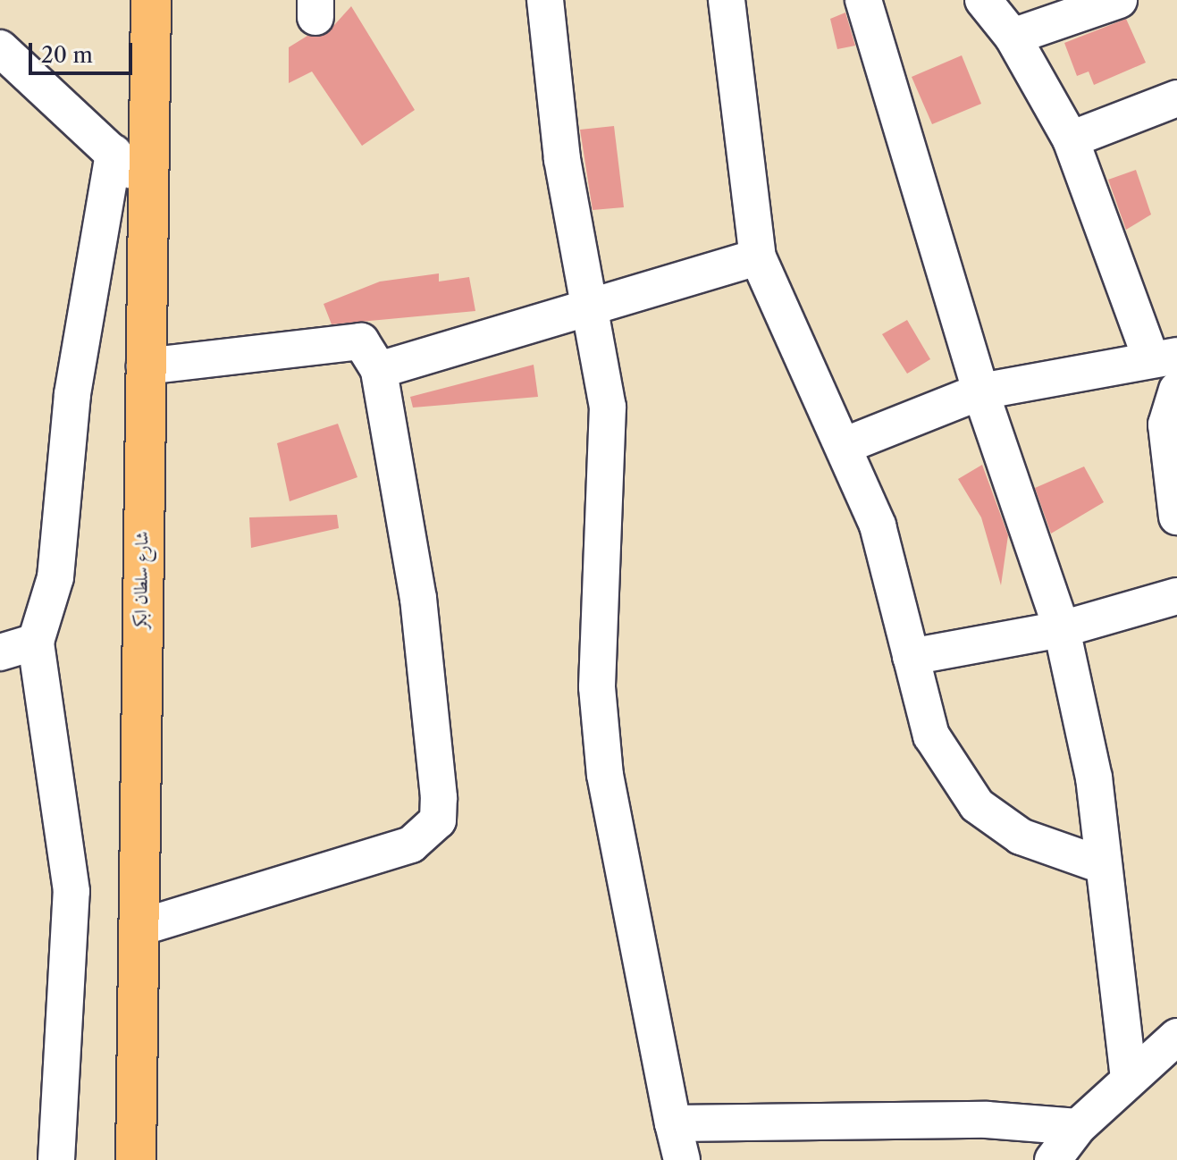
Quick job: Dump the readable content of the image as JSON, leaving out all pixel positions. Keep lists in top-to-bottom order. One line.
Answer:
{"streets":{"highway":["شارع سلطان ابكر"]},"scale_bar":"20 m"}
